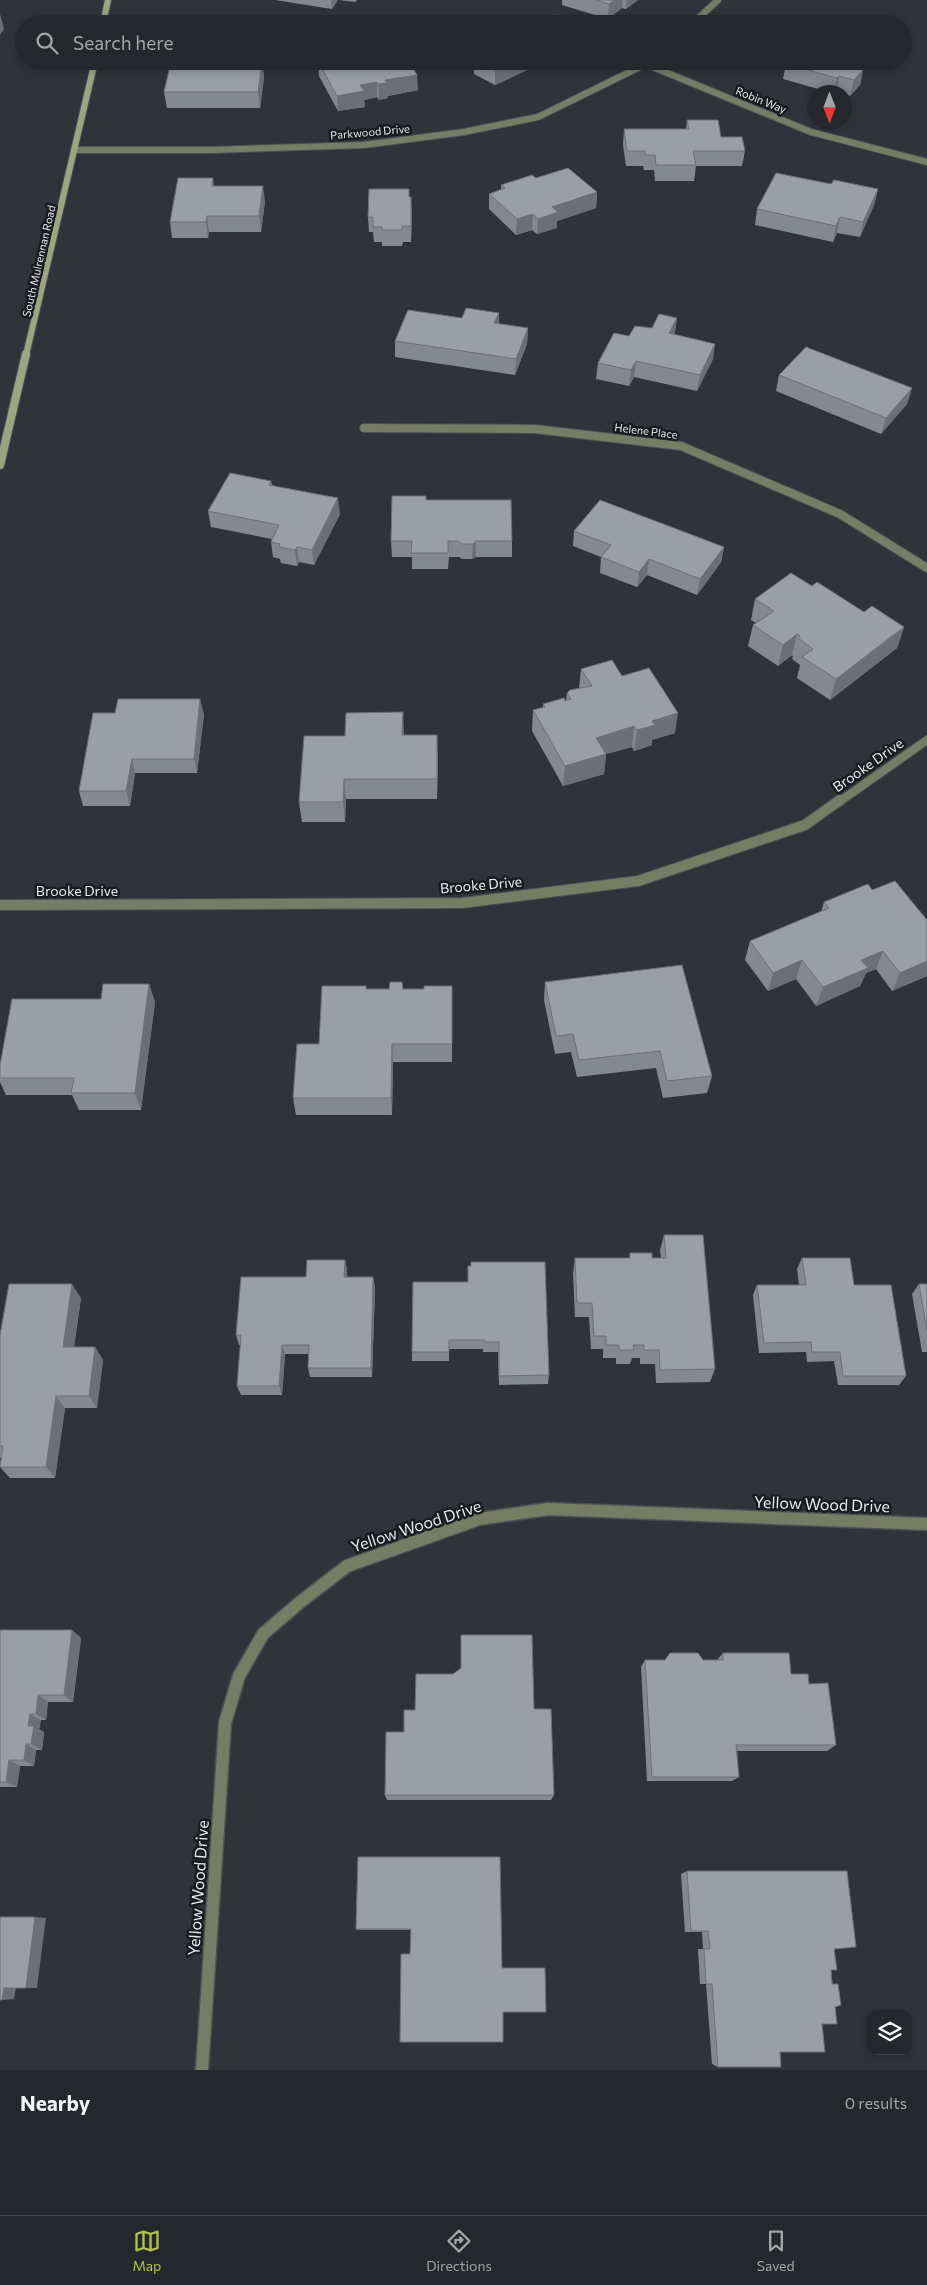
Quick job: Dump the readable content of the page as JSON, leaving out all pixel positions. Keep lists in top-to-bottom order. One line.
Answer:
{"streets":{"street":["Robin Way","Parkwood Drive","South Mulrennan Road","Helene Place","Brooke Drive","Yellow Wood Drive"]},"crossings":[["Parkwood Drive","South Mulrennan Road"]],"north":"bottom","page":{"search":"Search here","heading":["Nearby","0 results"],"nav":["Map","Directions","Saved"]}}
